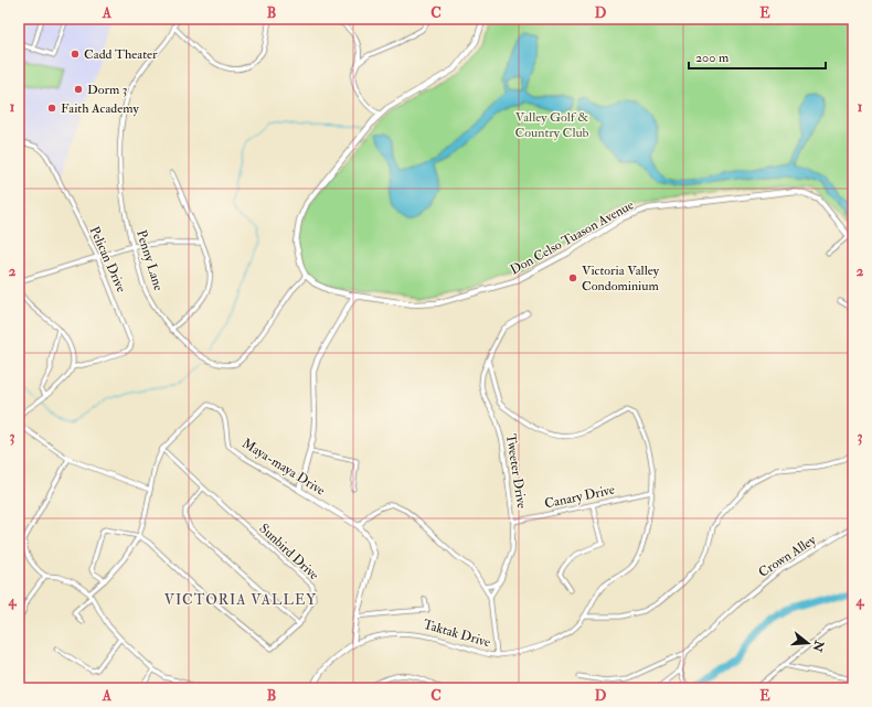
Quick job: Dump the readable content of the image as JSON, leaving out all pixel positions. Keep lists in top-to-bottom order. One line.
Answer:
{"streets":{"street":["Don Celso Tuason Avenue","Pelican Drive","Penny Lane","Maya-maya Drive","Tweeter Drive","Canary Drive","Sunbird Drive","Crown Alley","Taktak Drive"]},"crossings":[["Don Celso Tuason Avenue","Penny Lane"],["Maya-maya Drive","Sunbird Drive"],["Tweeter Drive","Canary Drive"],["Tweeter Drive","Taktak Drive"],["Canary Drive","Taktak Drive"]],"districts":["VICTORIA VALLEY"],"parks":["Valley Golf & Country Club"],"places":["Cadd Theater","Dorm 3","Faith Academy","Victoria Valley Condominium"],"scale_bar":"200 m","north":"right","grid":{"columns":["A","B","C","D","E"],"rows":["1","2","3","4"]}}
